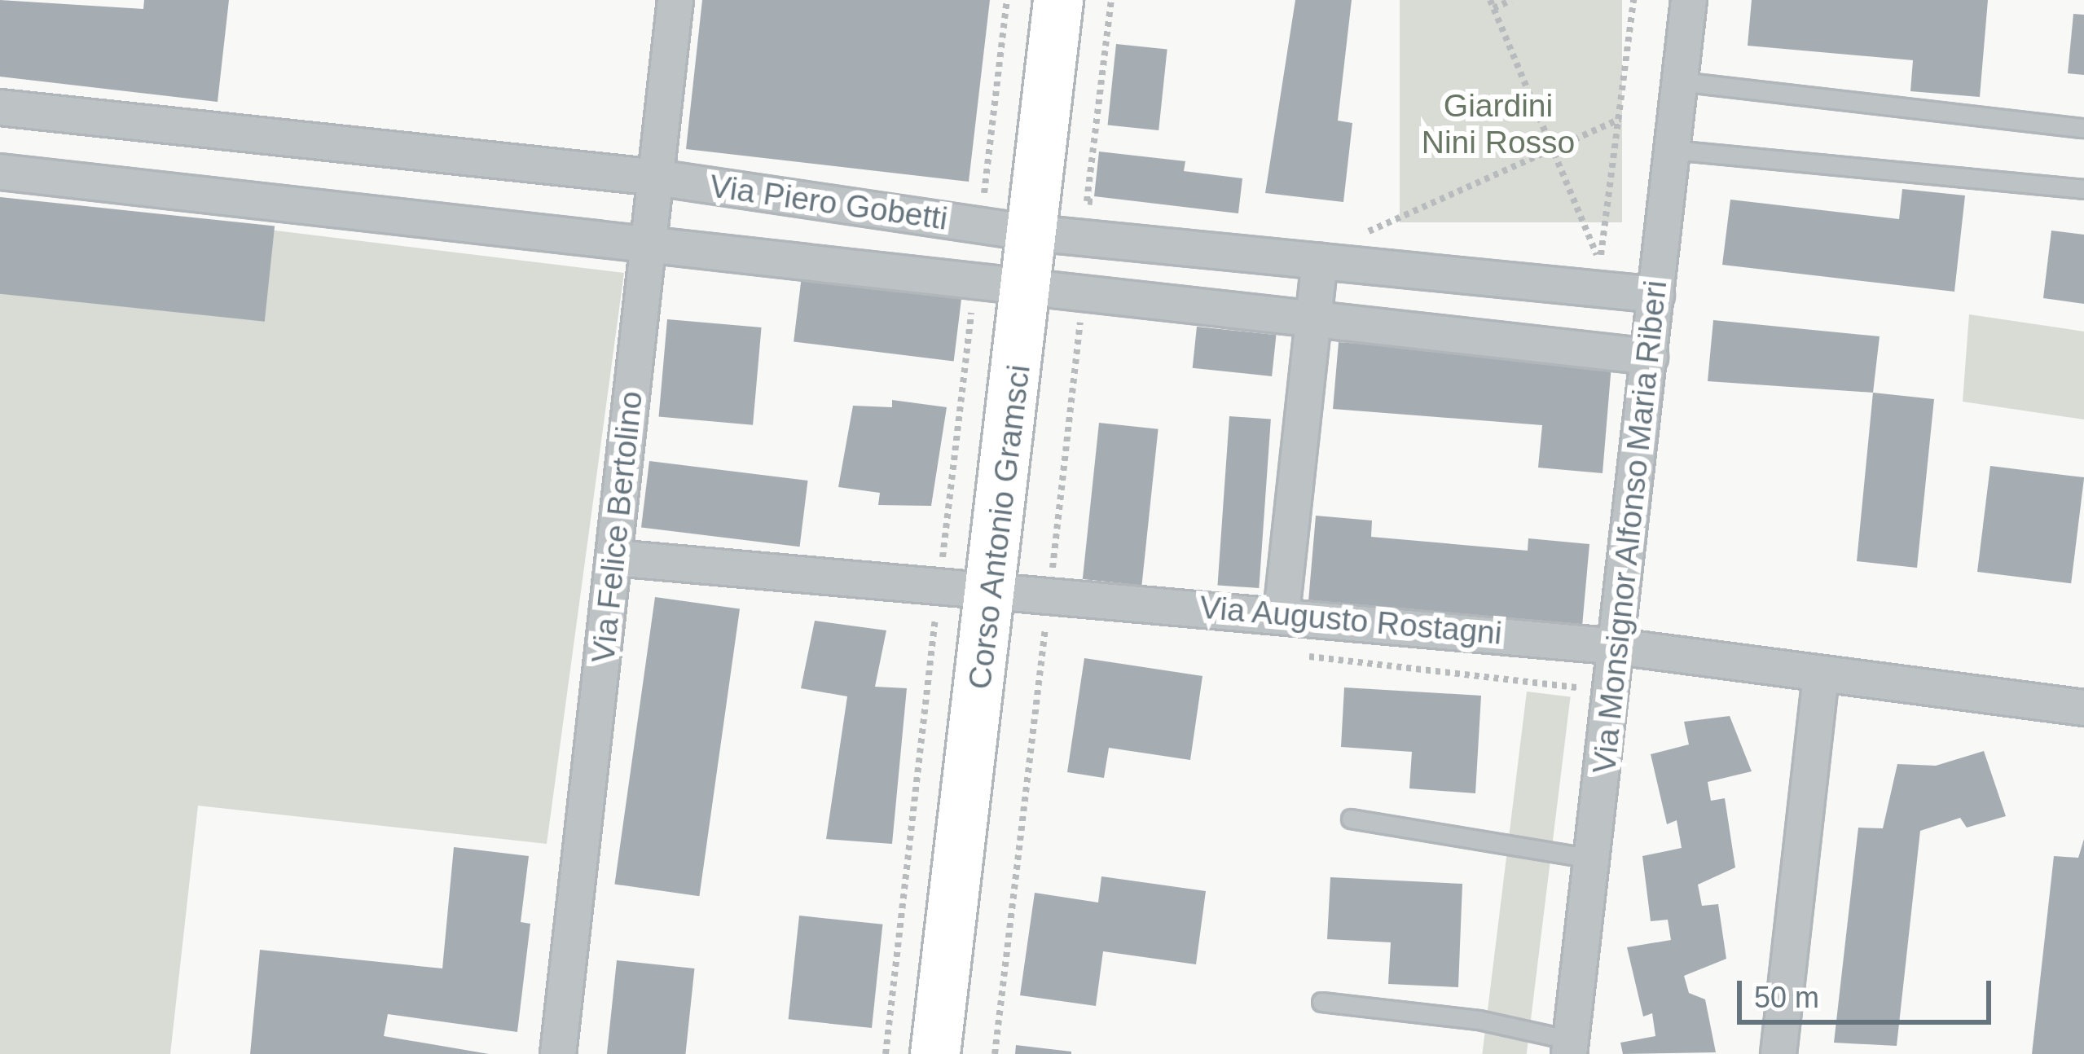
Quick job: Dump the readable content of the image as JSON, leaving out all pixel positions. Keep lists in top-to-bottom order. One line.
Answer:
{"streets":{"main road":["Corso Antonio Gramsci"],"street":["Via Piero Gobetti","Via Felice Bertolino","Via Monsignor Alfonso Maria Riberi","Via Augusto Rostagni"]},"crossings":[["Via Piero Gobetti","Via Felice Bertolino"],["Via Piero Gobetti","Corso Antonio Gramsci"],["Via Piero Gobetti","Via Monsignor Alfonso Maria Riberi"],["Via Felice Bertolino","Via Augusto Rostagni"],["Corso Antonio Gramsci","Via Augusto Rostagni"],["Via Monsignor Alfonso Maria Riberi","Via Augusto Rostagni"]],"parks":["Giardini Nini Rosso"],"scale_bar":"50 m"}
